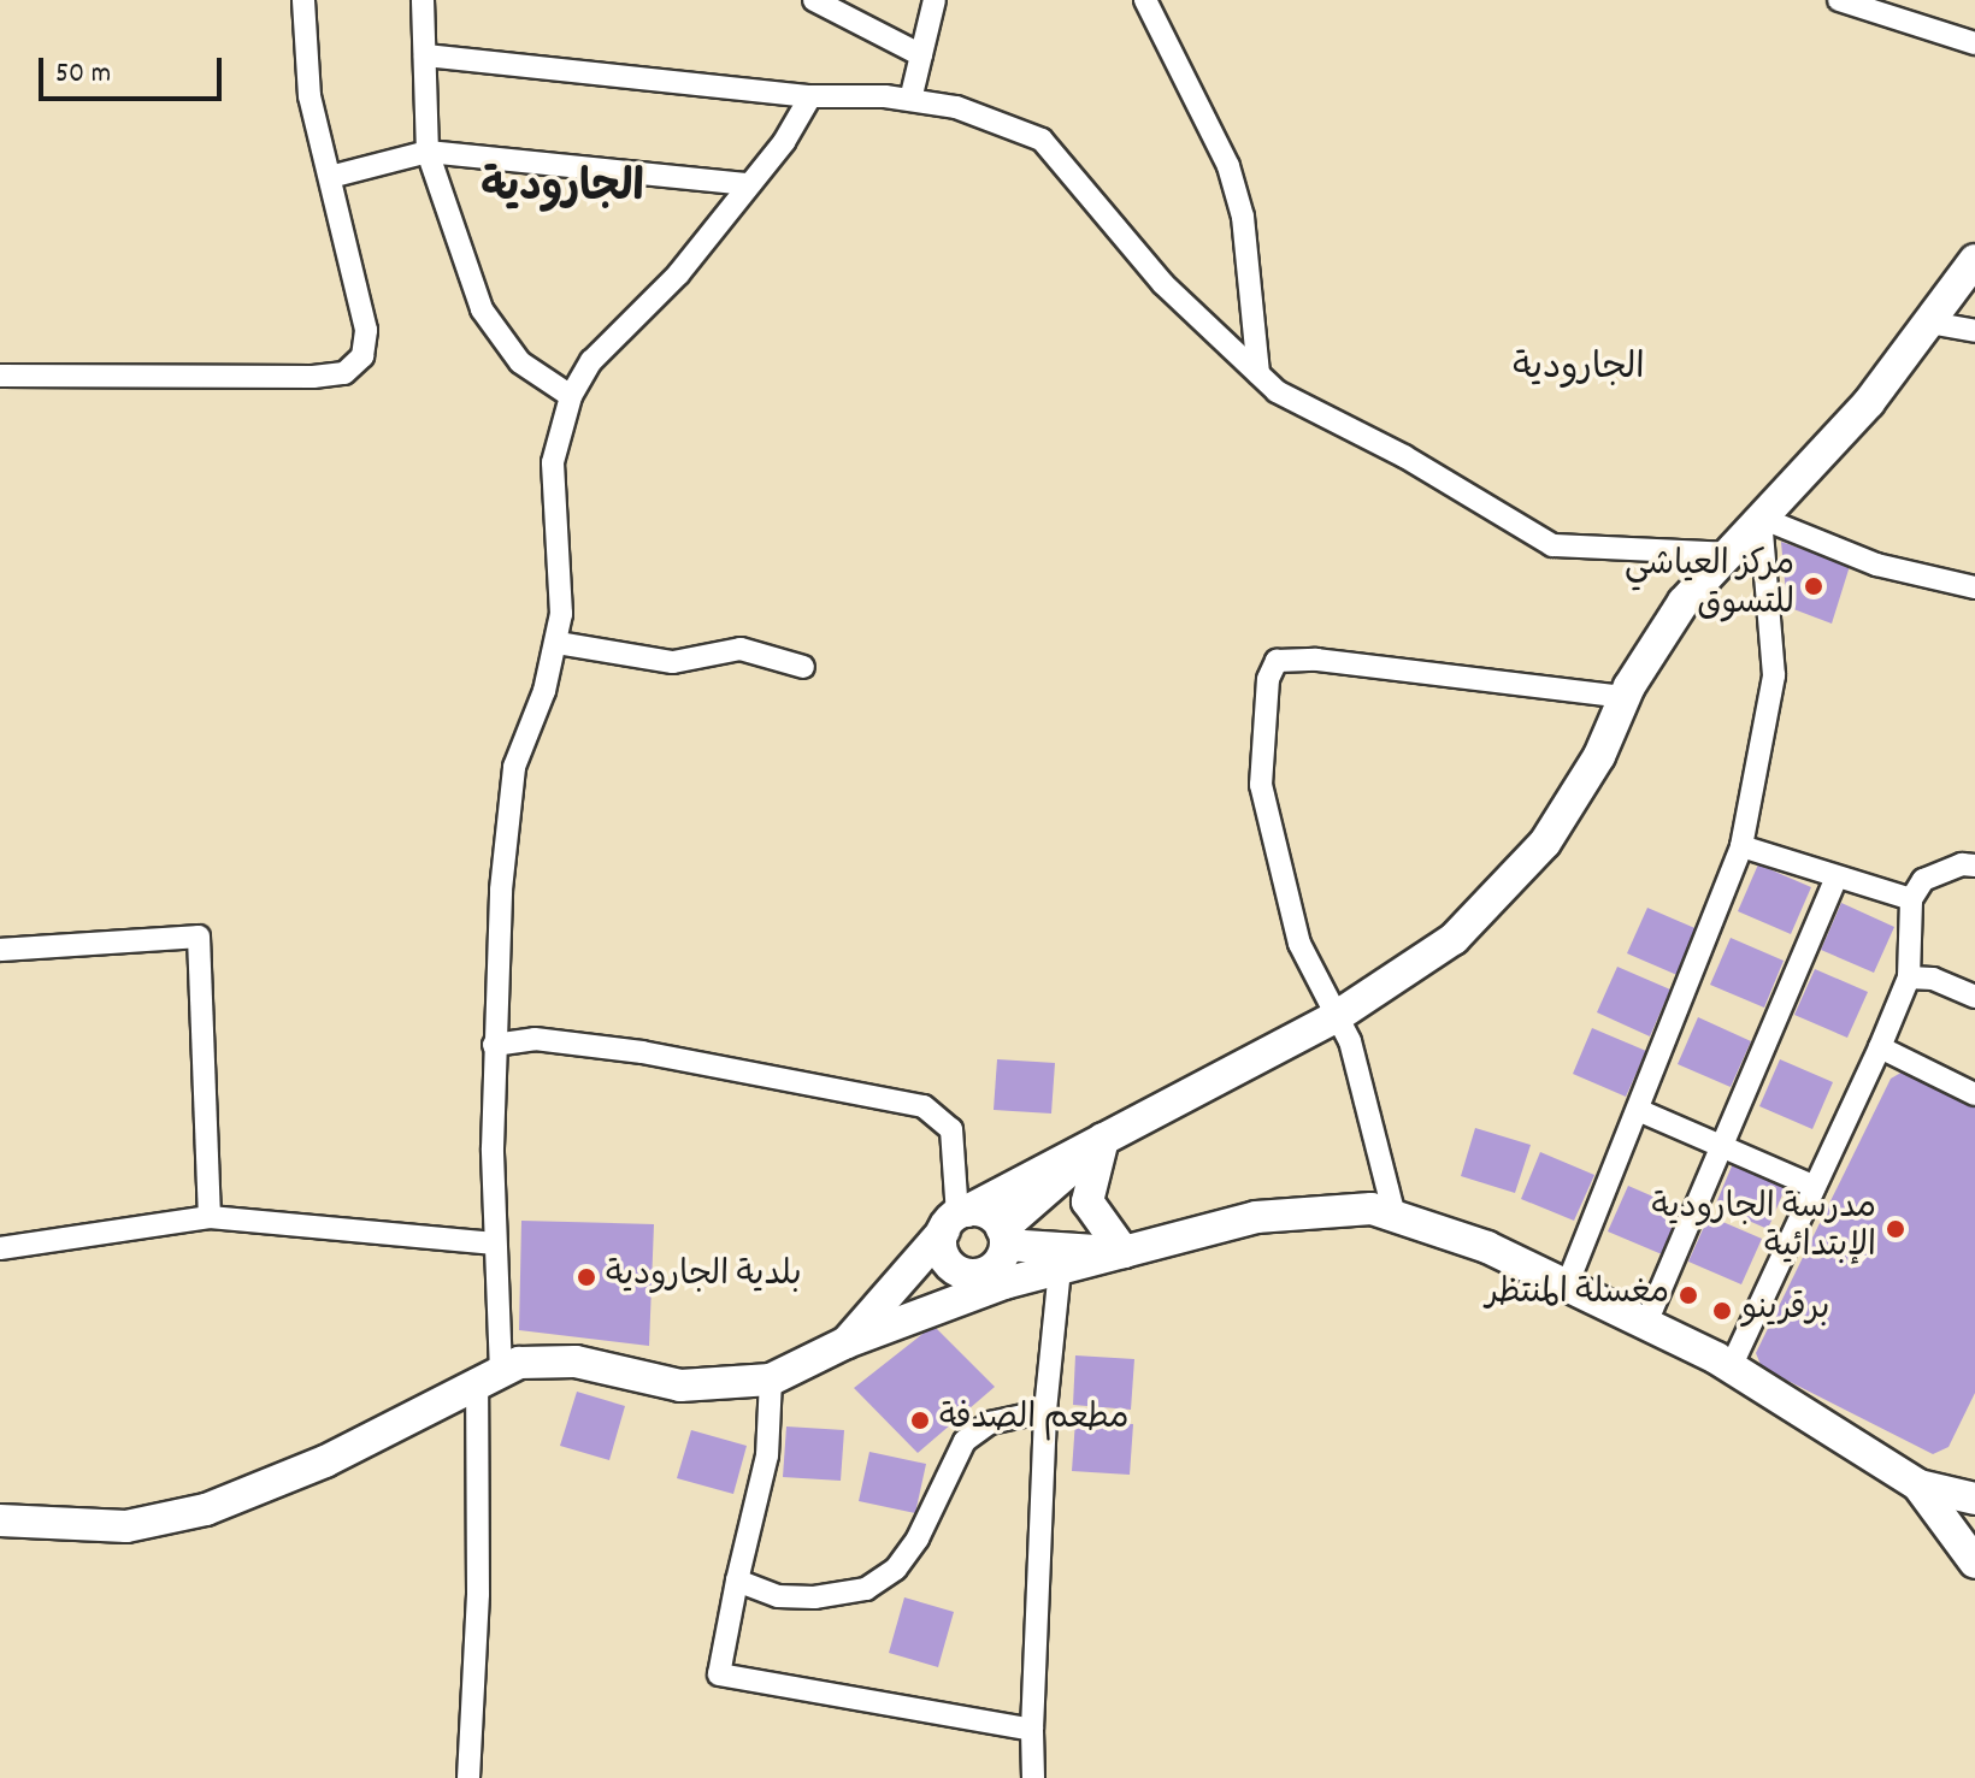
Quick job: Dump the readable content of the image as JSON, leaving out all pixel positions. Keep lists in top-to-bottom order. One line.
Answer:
{"districts":["الجارودية","الجارودية"],"places":["مركز العياشي للتسوق","مدرسة الجارودية الإبتدائية","بلدية الجارودية","مغسلة المنتظر","برقرينو","مطعم الصدفة"],"scale_bar":"50 m"}
